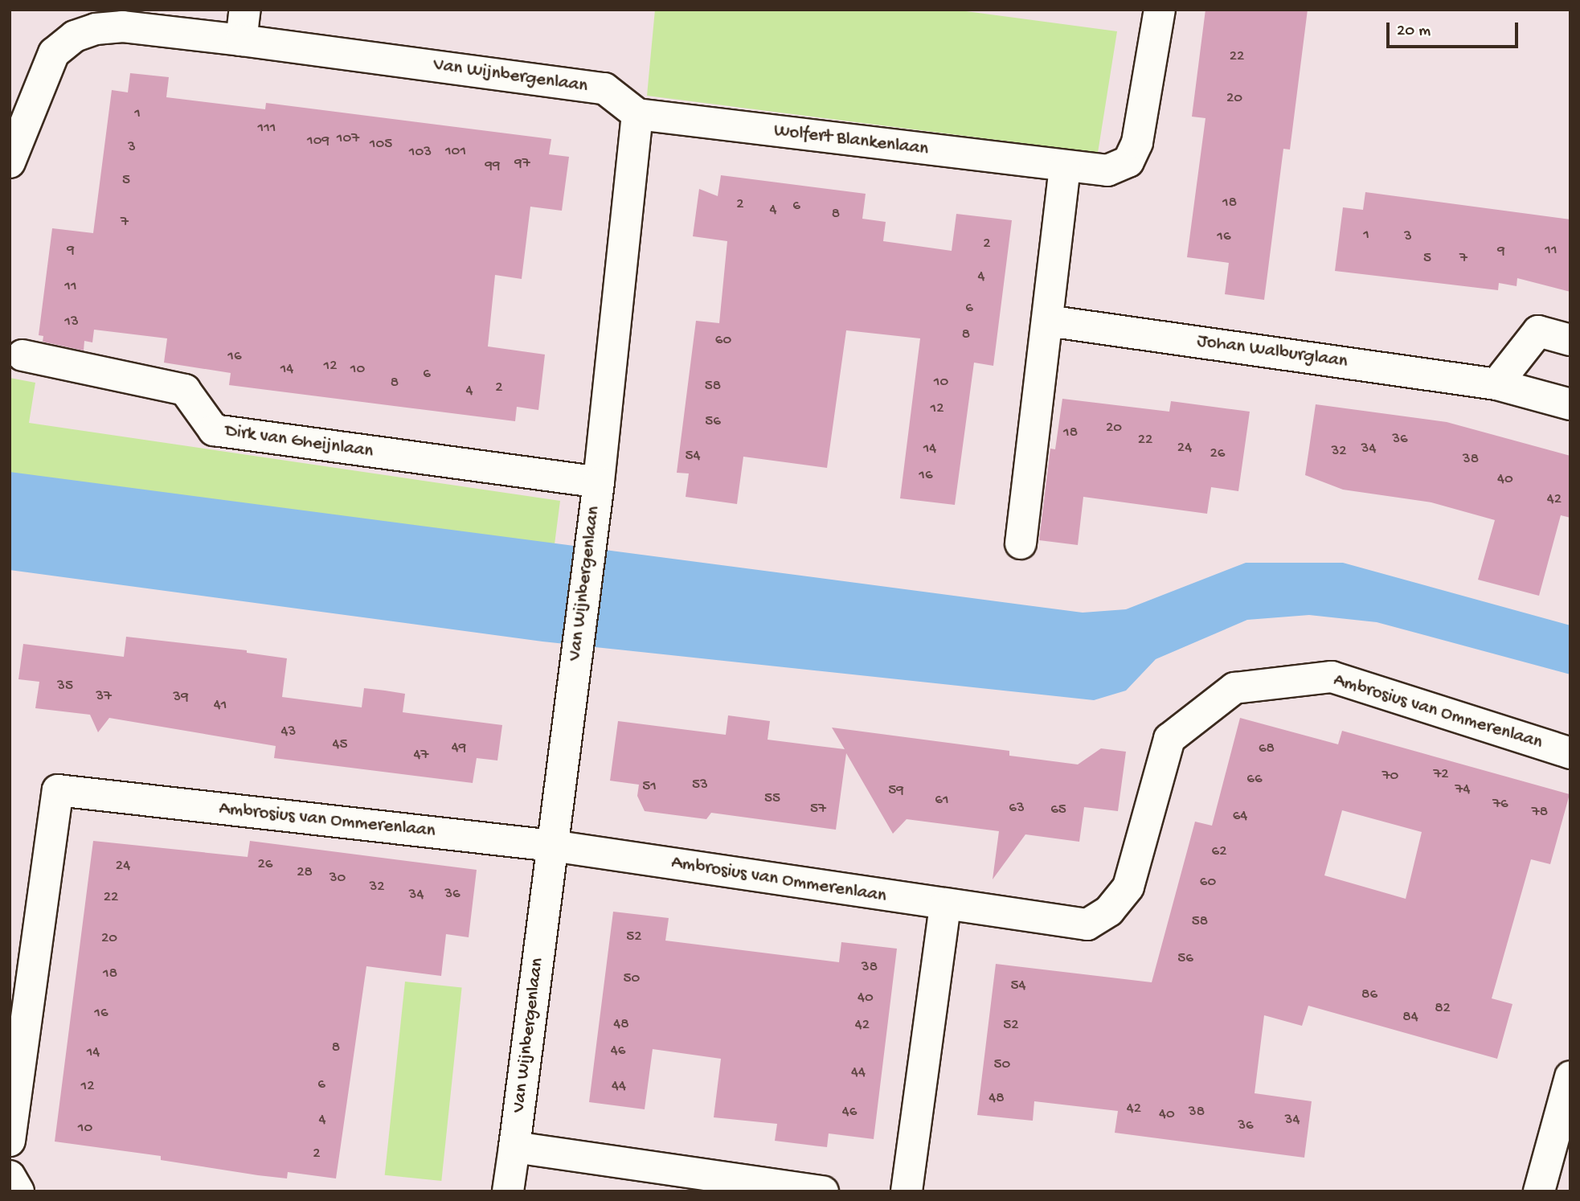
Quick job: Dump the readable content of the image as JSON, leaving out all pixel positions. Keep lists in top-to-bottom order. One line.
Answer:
{"streets":{"street":["Van Wijnbergenlaan","Wolfert Blankenlaan","Johan Walburglaan","Dirk van Gheijnlaan","Ambrosius van Ommerenlaan"]},"crossings":[["Van Wijnbergenlaan","Wolfert Blankenlaan"],["Van Wijnbergenlaan","Dirk van Gheijnlaan"],["Van Wijnbergenlaan","Ambrosius van Ommerenlaan"]],"house_numbers":["22","20","1","111","107","109","105","3","101","103","97","99","5","18","2","6","4","8","7","1","16","3","2","9","11","9","5","7","4","11","6","13","8","60","16","12","14","10","6","10","8","58","2","4","12","56","20","18","36","22","24","14","34","32","26","54","38","16","40","42","35","37","39","41","43","45","49","68","47","72","70","66","53","51","74","59","55","61","76","63","57","65","78","64","62","26","24","28","30","60","32","36","34","22","58","52","20","56","38","18","50","54","86","40","82","16","84","48","42","52","8","46","14","50","44","6","12","44","48","42","46","38","40","4","34","36","10","2"],"scale_bar":"20 m"}
